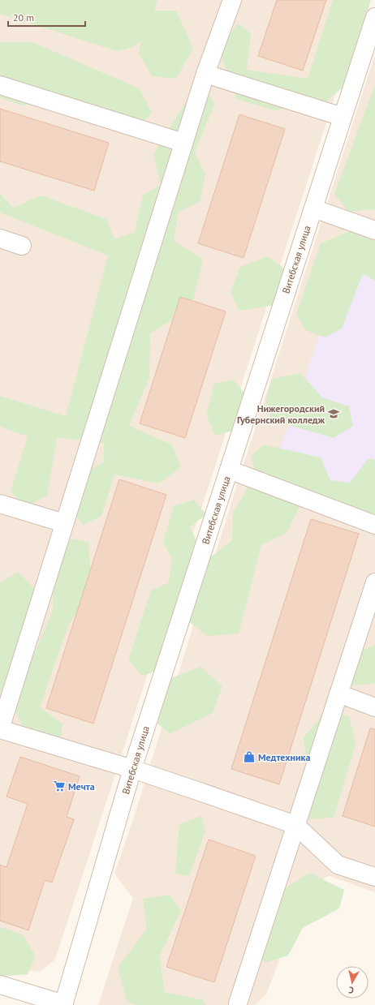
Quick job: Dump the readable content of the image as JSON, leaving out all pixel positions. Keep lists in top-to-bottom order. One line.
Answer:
{"streets":{"street":["Витебская улица"]},"places":{"school or university":["Нижегородский Губернский колледж"],"shop":["Медтехника"],"supermarket":["Мечта"]},"scale_bar":"20 m","north":"bottom"}
